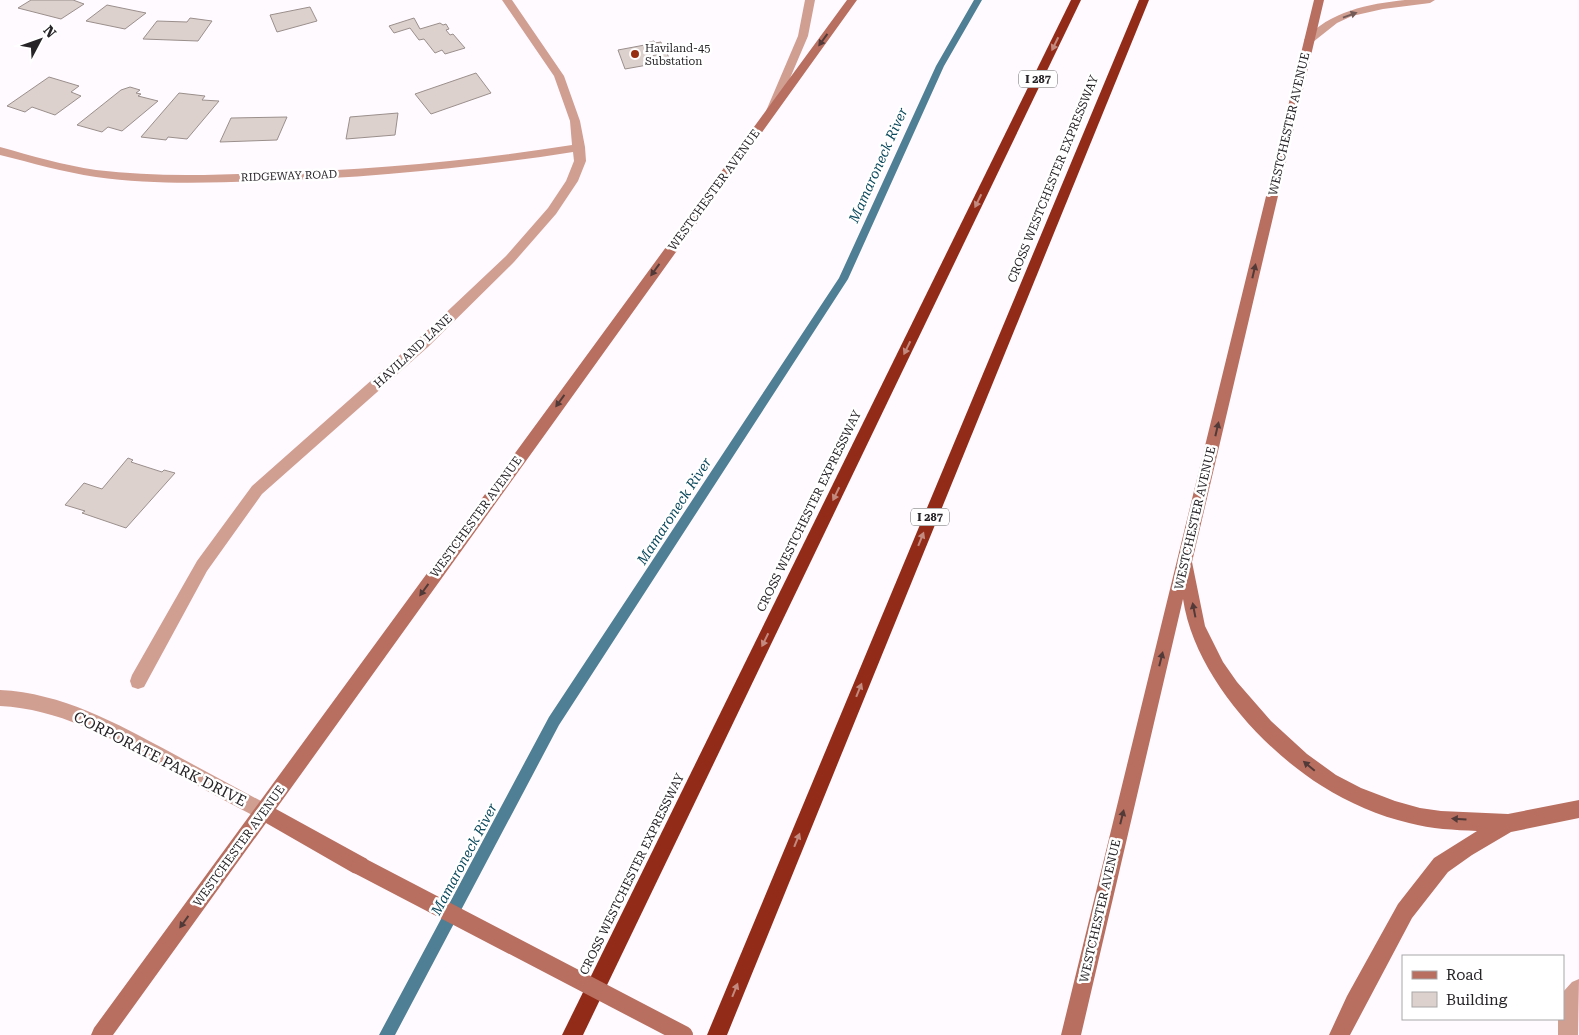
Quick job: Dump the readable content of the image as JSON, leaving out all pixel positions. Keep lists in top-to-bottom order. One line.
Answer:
{"streets":{"highway":["I 287","CROSS WESTCHESTER EXPRESSWAY"],"main road":["WESTCHESTER AVENUE","CORPORATE PARK DRIVE"],"street":["RIDGEWAY ROAD","HAVILAND LANE"]},"crossings":[["WESTCHESTER AVENUE","CORPORATE PARK DRIVE"],["RIDGEWAY ROAD","HAVILAND LANE"]],"water":["Mamaroneck River"],"places":["Haviland-45 Substation"],"legend":["Road","Building"],"north":"top right"}
